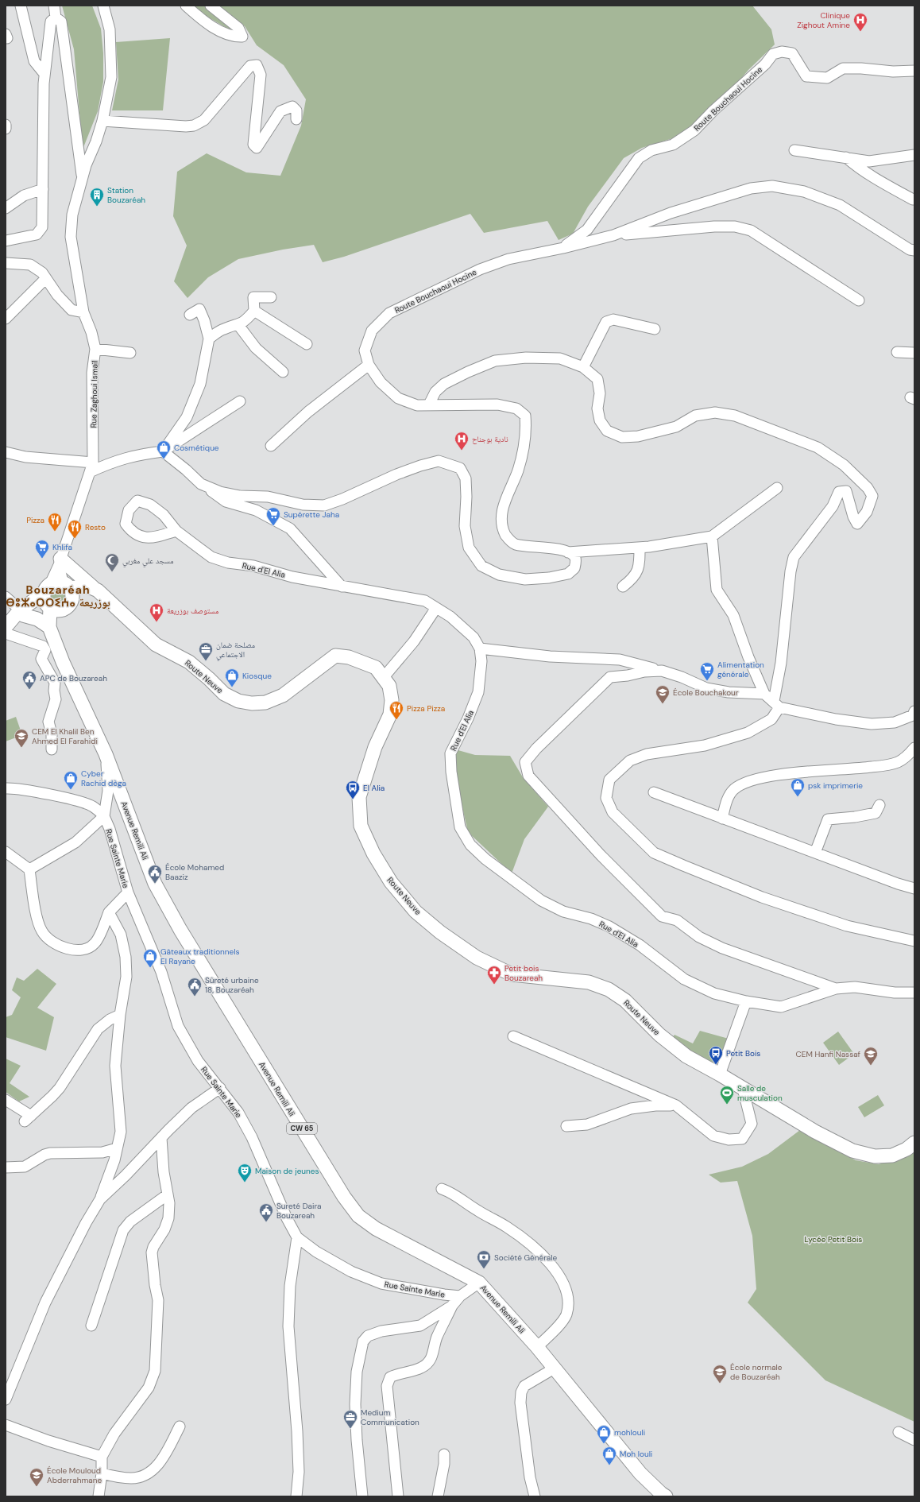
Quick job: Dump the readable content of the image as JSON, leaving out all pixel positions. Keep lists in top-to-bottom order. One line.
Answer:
{"streets":{"main road":["Route Neuve","Avenue Remili Ali","CW 65"],"street":["Route Bouchaoui Hocine","Rue Zaghoui Ismaïl","Rue d'El Alia","Rue Sainte Marie"]},"districts":["Bouzaréah ⴱⵓⵣⴰⵔⵔⵉⵄⴰ بوزريعة"],"parks":["Lycée Petit Bois"],"places":{"hospital":["Clinique Zighout Amine","نادية بوجناح","مستوصف بوزريعة"],"building":["Station Bouzaréah"],"shop":["Cosmétique","Kiosque","Cyber Rachid dèga","psk imprimerie","Gâteaux traditionnels El Rayane","mohlouli","Moh louli"],"supermarket":["Supérette Jaha","Khlifa","Alimentation générale"],"restaurant":["Pizza","Resto","Pizza Pizza"],"mosque":["مسجد علي مغربي"],"office":["مصلحة ضمان الاجتماعي","Medium Communication"],"public building":["APC de Bouzareah","École Mohamed Baaziz","Sûreté urbaine 18, Bouzaréah","Sureté Daira Bouzareah"],"school or university":["École Bouchakour","CEM El Khalil Ben Ahmed El Farahidi","CEM Hanfi Nassaf","École normale de Bouzaréah","École Mouloud Abderrahmane"],"bus stop":["El Alia","Petit Bois"],"pharmacy":["Petit bois Bouzareah"],"sports":["Salle de musculation"],"theatre":["Maison de jeunes"],"bank":["Société Générale"]}}
